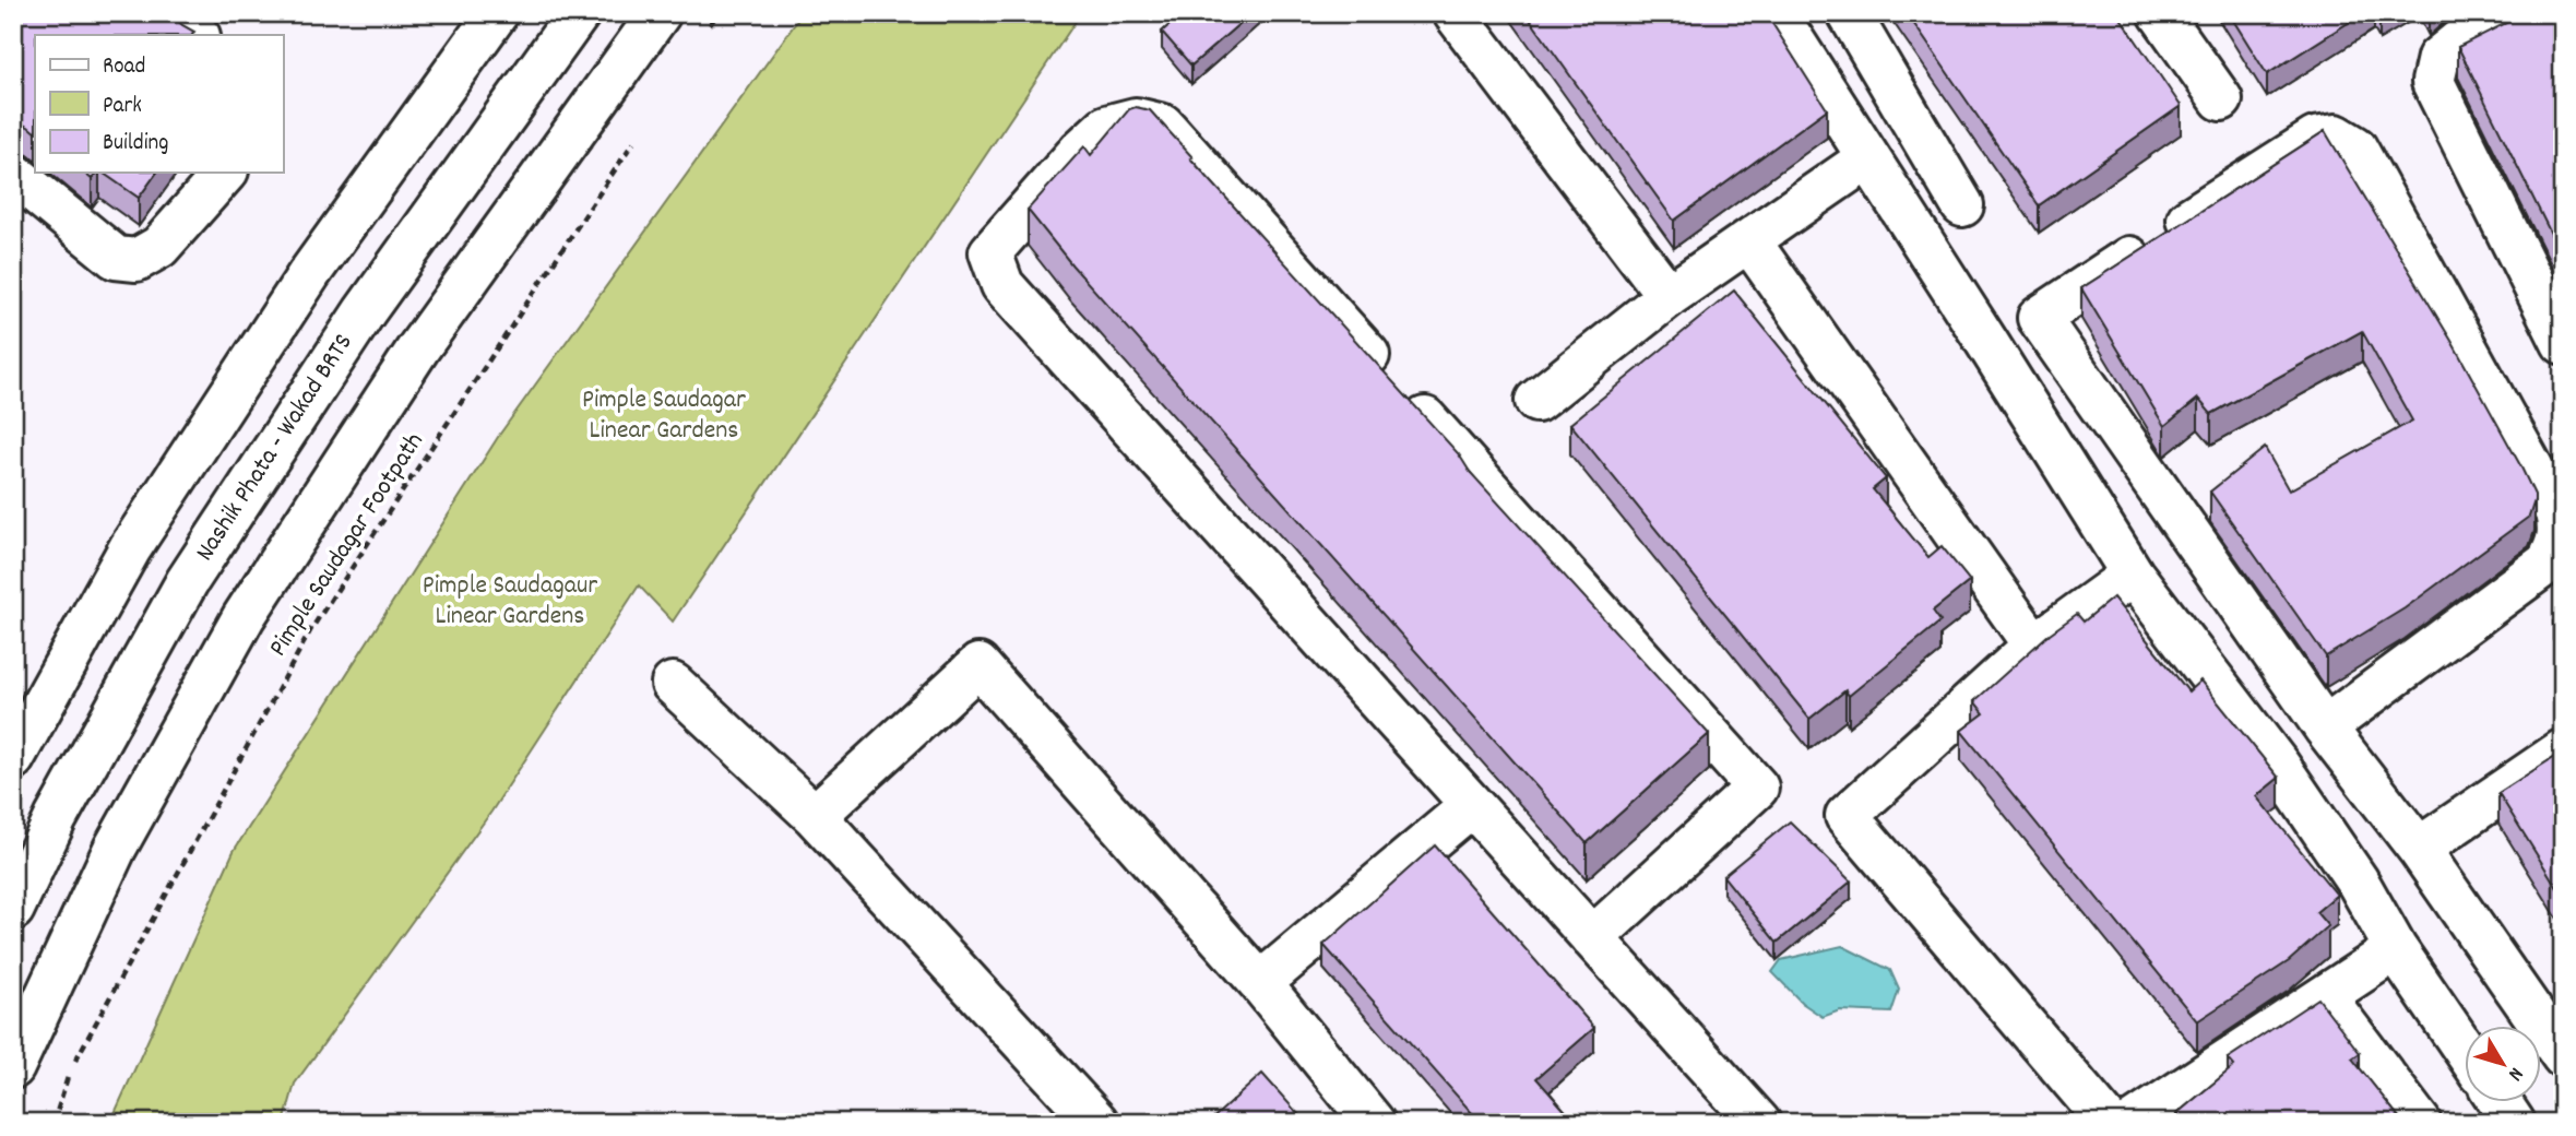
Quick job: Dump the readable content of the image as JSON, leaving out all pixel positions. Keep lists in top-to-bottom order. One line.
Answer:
{"streets":{"street":["Nashik Phata - Wakad BRTS"],"path":["Pimple Saudagar Footpath"]},"parks":["Pimple Saudagar Linear Gardens","Pimple Saudagaur Linear Gardens"],"legend":["Road","Park","Building"],"north":"bottom right"}
